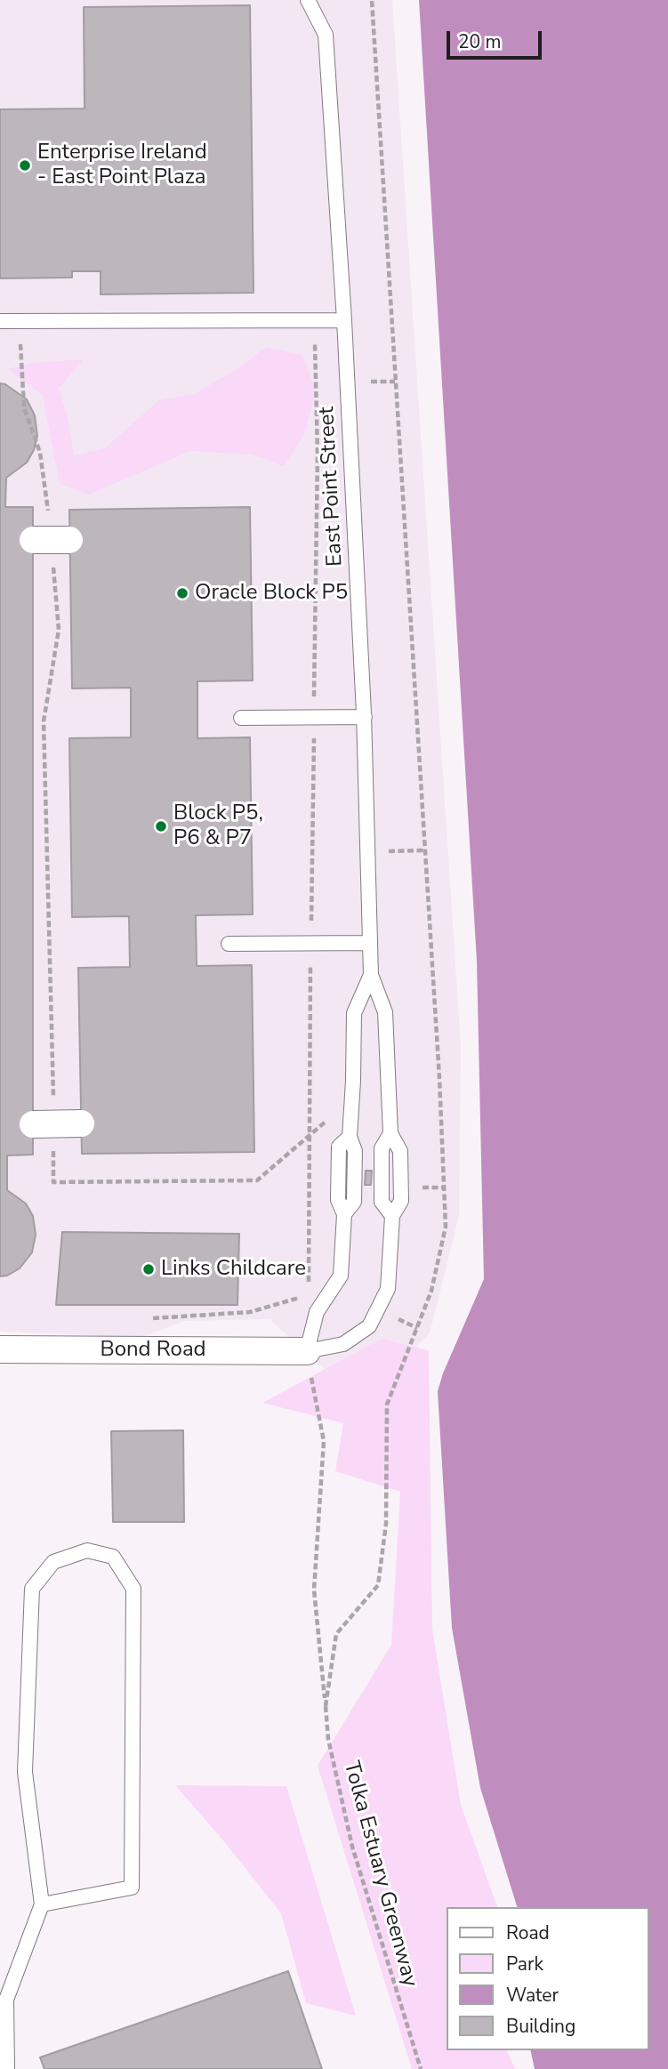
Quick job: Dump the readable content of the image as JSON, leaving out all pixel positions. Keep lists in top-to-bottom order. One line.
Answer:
{"streets":{"street":["Bond Road"],"lane":["East Point Street"],"path":["Tolka Estuary Greenway"]},"crossings":[["Bond Road","Tolka Estuary Greenway"]],"places":["Enterprise Ireland - East Point Plaza","Oracle Block P5","Block P5, P6 & P7","Links Childcare"],"legend":["Road","Park","Water","Building"],"scale_bar":"20 m"}
